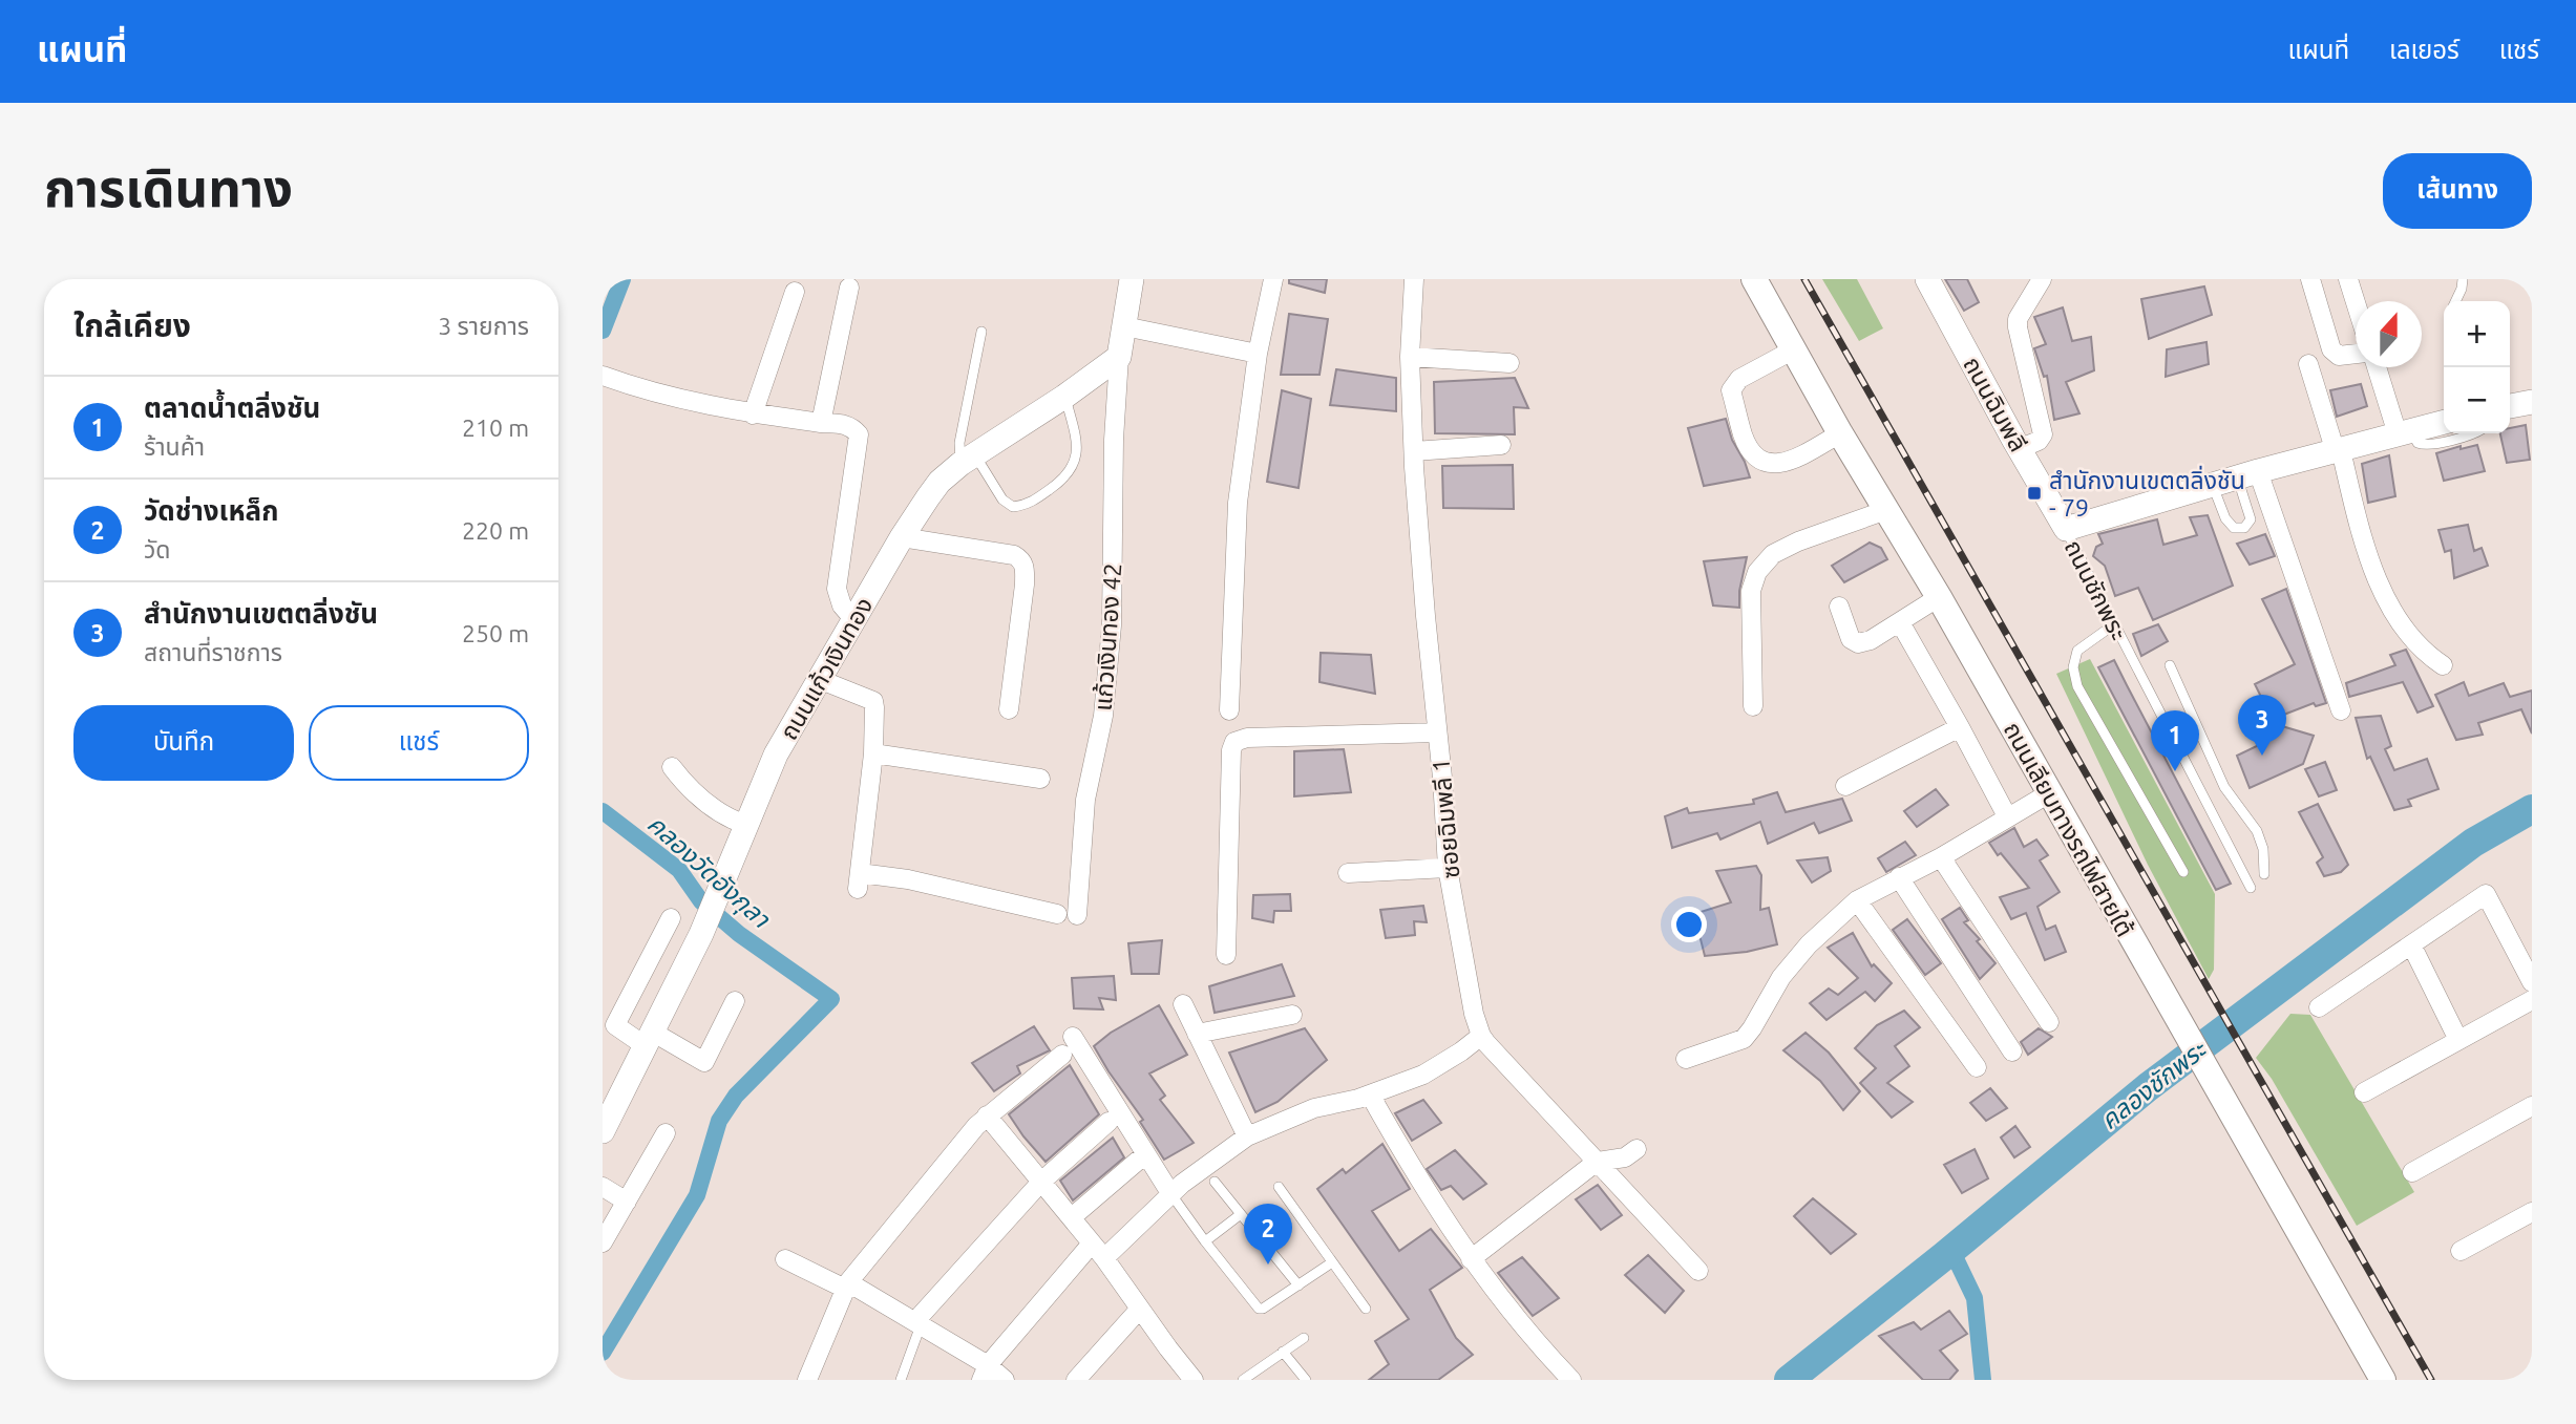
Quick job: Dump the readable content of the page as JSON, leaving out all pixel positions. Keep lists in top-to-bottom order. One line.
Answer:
{"streets":{"main road":["ถนนเลียบทางรถไฟสายใต้"],"street":["ถนนฉิมพลี","ถนนชักพระ","แก้วเงินทอง 42","ถนนแก้วเงินทอง","ซอยฉิมพลี 1"]},"crossings":[["ถนนฉิมพลี","ถนนชักพระ"],["แก้วเงินทอง 42","ถนนแก้วเงินทอง"]],"water":["คลองวัดอังกุลา","คลองชักพระ"],"places":{"transit":["สำนักงานเขตตลิ่งชัน - 79"]},"north":"top","page":{"header":"แผนที่","nav":["แผนที่","เลเยอร์","แชร์"],"title":"การเดินทาง","buttons":["เส้นทาง",["บันทึก","แชร์"]],"heading":["ใกล้เคียง","3 รายการ"],"map_buttons":["+","−"],"list":[{"mark":"1","name":"ตลาดน้ำตลิ่งชัน","note":"ร้านค้า","value":"210 m"},{"mark":"2","name":"วัดช่างเหล็ก","note":"วัด","value":"220 m"},{"mark":"3","name":"สำนักงานเขตตลิ่งชัน","note":"สถานที่ราชการ","value":"250 m"}],"pins":["3","1","2"]}}
